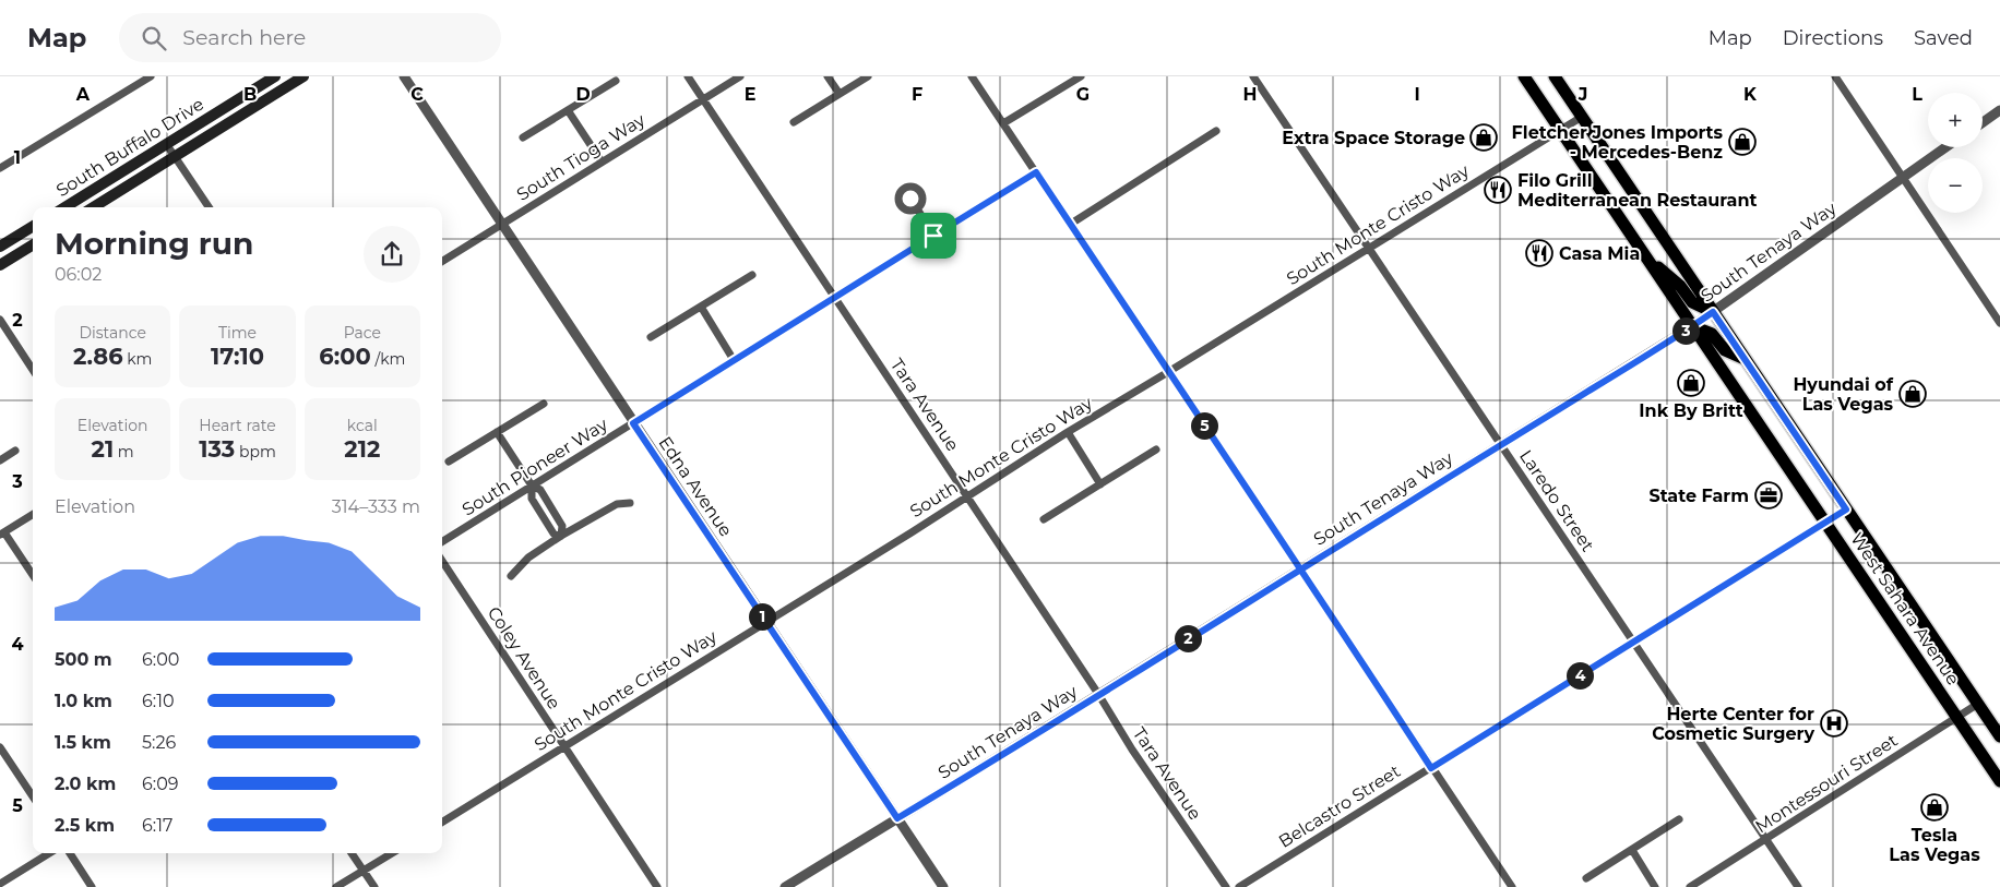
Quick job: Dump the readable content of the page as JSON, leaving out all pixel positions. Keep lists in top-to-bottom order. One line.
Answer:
{"streets":{"main road":["South Buffalo Drive","West Sahara Avenue"],"street":["South Tioga Way","South Monte Cristo Way","South Tenaya Way","Tara Avenue","South Pioneer Way","Edna Avenue","Laredo Street","Coley Avenue","Montessouri Street","Belcastro Street"]},"crossings":[["South Tioga Way","Tara Avenue"],["South Tioga Way","Edna Avenue"],["South Monte Cristo Way","Tara Avenue"],["South Monte Cristo Way","Edna Avenue"],["South Monte Cristo Way","Laredo Street"],["South Monte Cristo Way","West Sahara Avenue"],["South Monte Cristo Way","Coley Avenue"],["South Tenaya Way","Tara Avenue"],["South Tenaya Way","Edna Avenue"],["South Tenaya Way","Laredo Street"],["South Tenaya Way","West Sahara Avenue"],["Tara Avenue","South Pioneer Way"],["South Pioneer Way","Edna Avenue"],["Laredo Street","Montessouri Street"],["Laredo Street","Belcastro Street"],["West Sahara Avenue","Montessouri Street"],["West Sahara Avenue","Belcastro Street"]],"places":{"shop":["Extra Space Storage","Fletcher Jones Imports - Mercedes-Benz","Ink By Britt","Hyundai of Las Vegas","Tesla Las Vegas"],"restaurant":["Filo Grill Mediterranean Restaurant","Casa Mia"],"office":["State Farm"],"hospital":["Herte Center for Cosmetic Surgery"]},"page":{"header":"Map","search":"Search here","nav":["Map","Directions","Saved"],"map_buttons":["+","−"],"heading":["Morning run","06:02"],"stats":[["Distance","2.86 km"],["Time","17:10"],["Pace","6:00 /km"],["Elevation","21 m"],["Heart rate","133 bpm"],["kcal","212"]],"pins":["3","5","1","2","4"],"chart":["Elevation","314–333 m"],"list":[{"name":"500 m","note":"6:00"},{"name":"1.0 km","note":"6:10"},{"name":"1.5 km","note":"5:26"},{"name":"2.0 km","note":"6:09"},{"name":"2.5 km","note":"6:17"}]},"grid":{"columns":["A","B","C","D","E","F","G","H","I","J","K","L"],"rows":["1","2","3","4","5"]}}
